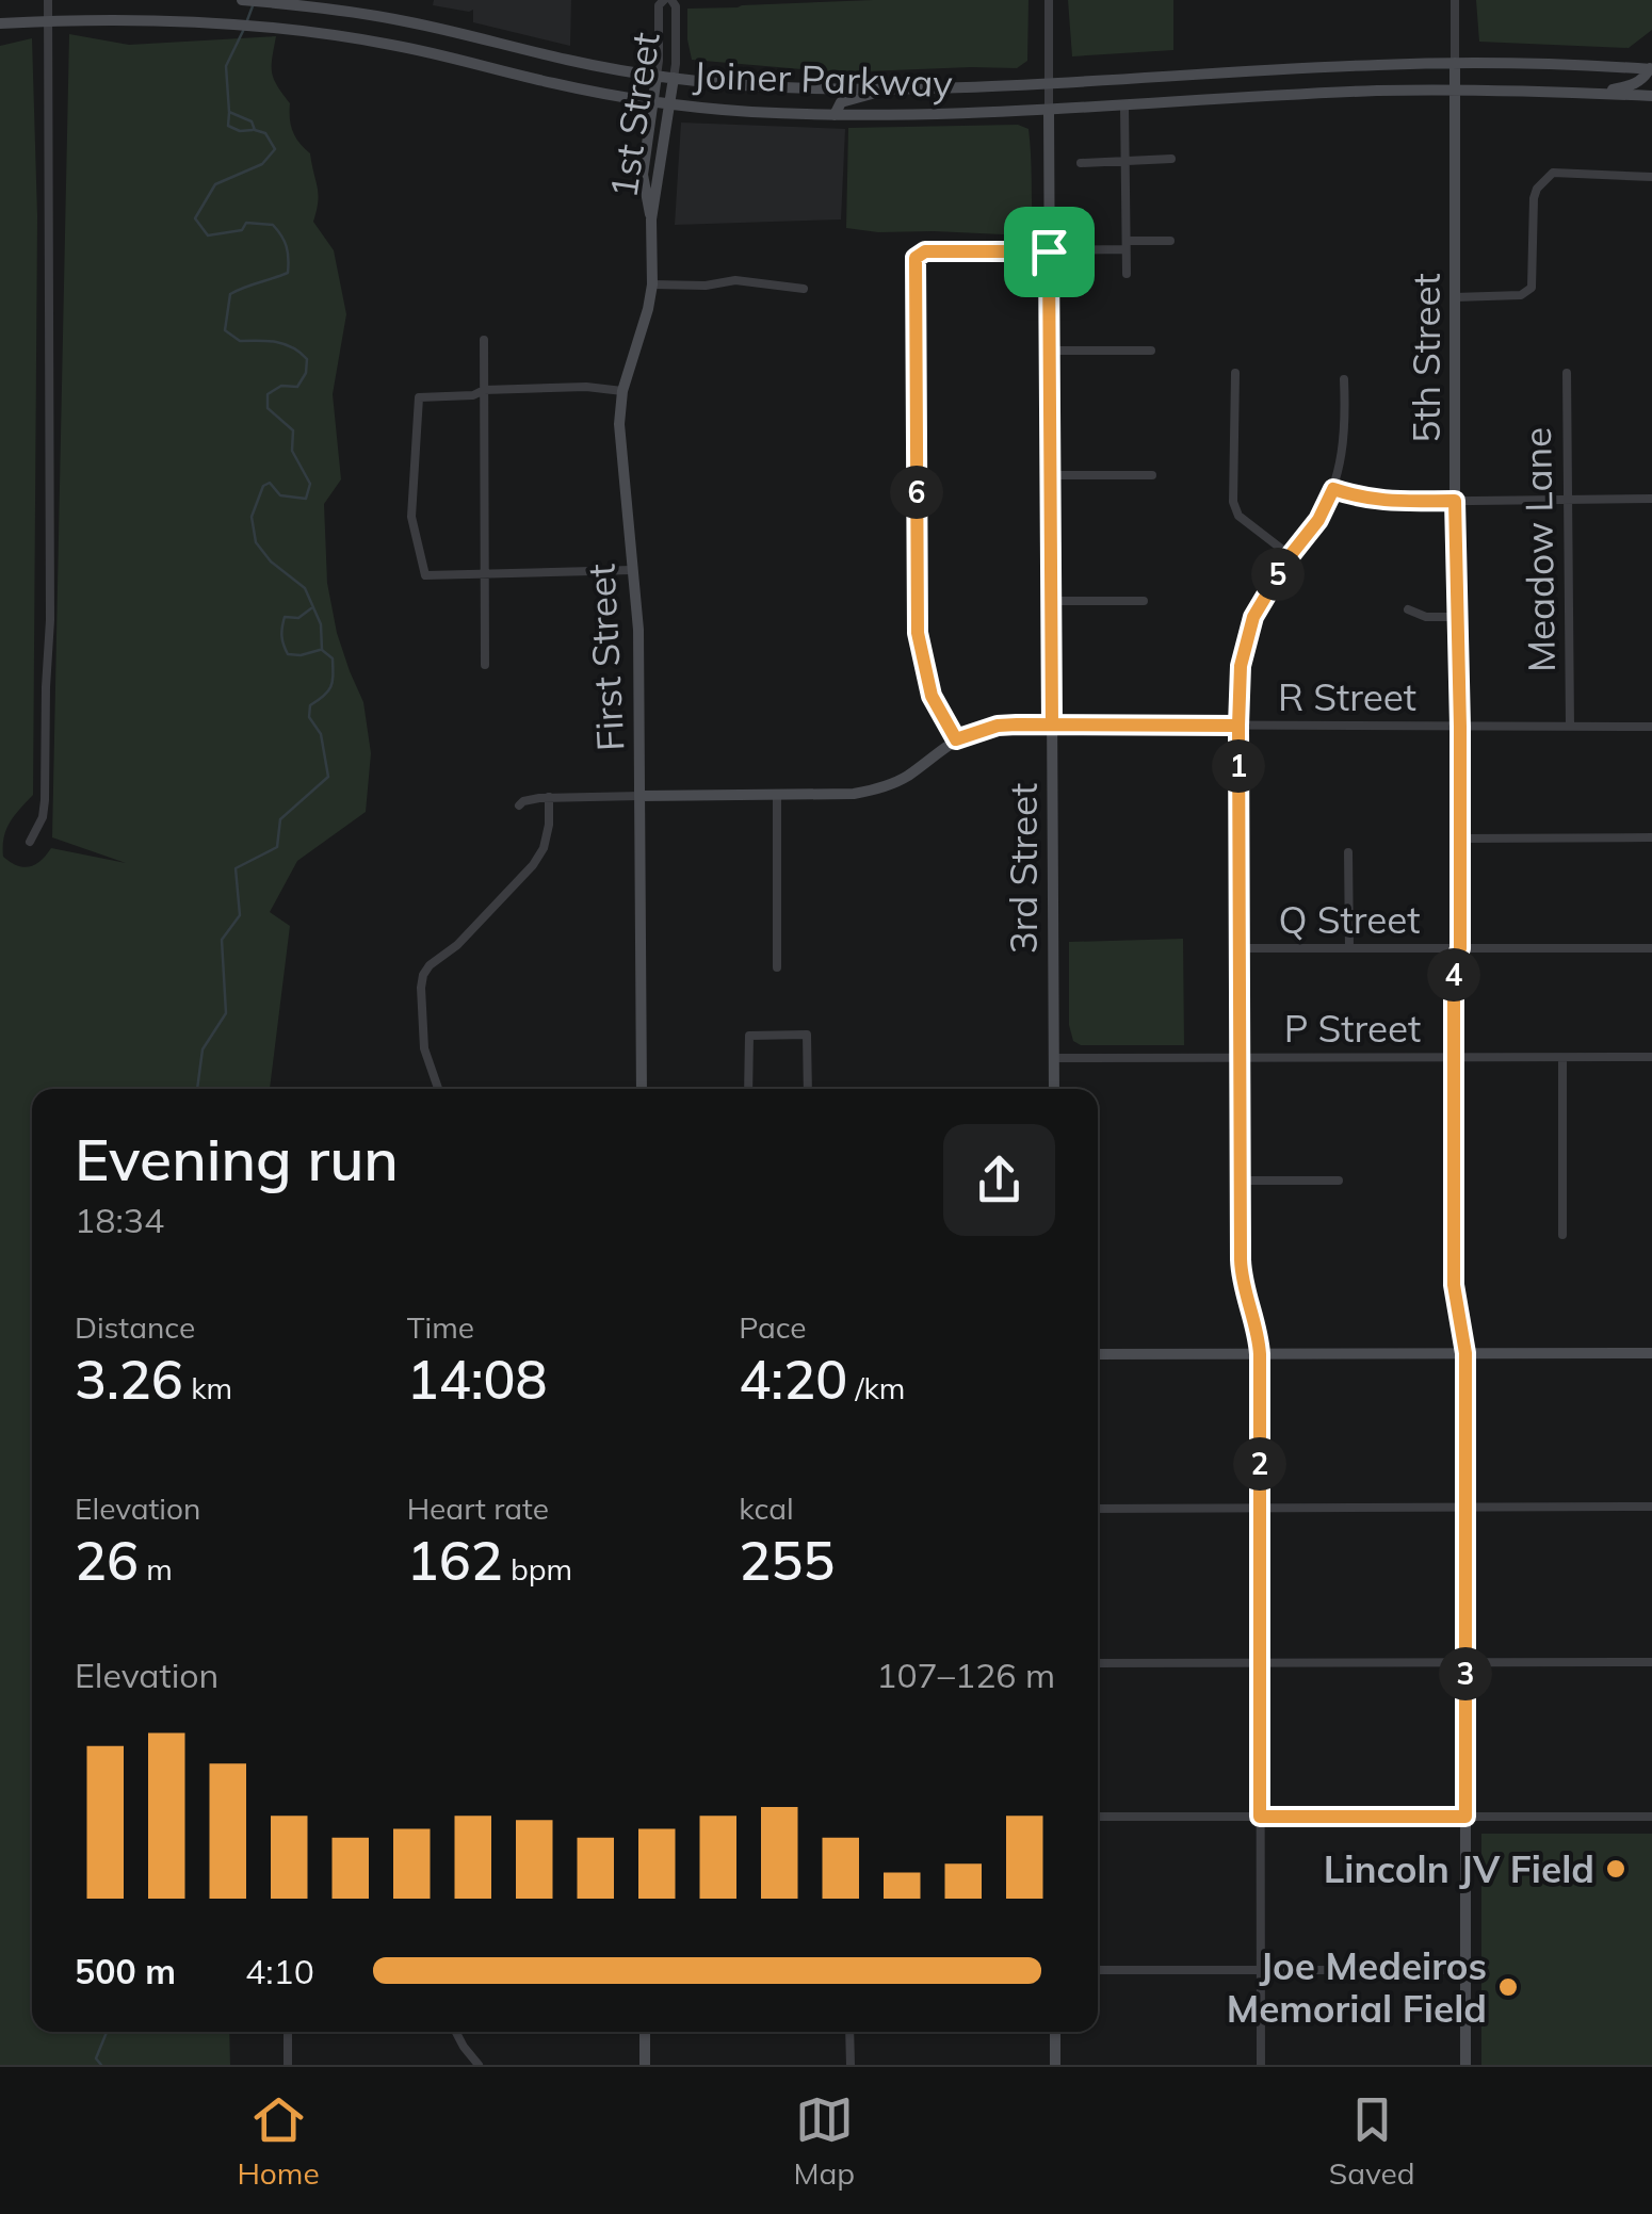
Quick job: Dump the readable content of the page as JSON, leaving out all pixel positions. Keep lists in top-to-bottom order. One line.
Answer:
{"streets":{"street":["Joiner Parkway","1st Street","5th Street","Meadow Lane","First Street","R Street","3rd Street","Q Street","P Street"]},"crossings":[["Joiner Parkway","1st Street"],["Joiner Parkway","5th Street"],["Joiner Parkway","3rd Street"],["1st Street","First Street"],["5th Street","R Street"],["5th Street","Q Street"],["5th Street","P Street"],["Meadow Lane","R Street"],["First Street","R Street"],["R Street","3rd Street"],["3rd Street","P Street"]],"places":["Lincoln JV Field","Joe Medeiros Memorial Field"],"page":{"pins":["6","5","1","4","2","3"],"heading":["Evening run","18:34"],"stats":[["Distance","3.26 km"],["Time","14:08"],["Pace","4:20 /km"],["Elevation","26 m"],["Heart rate","162 bpm"],["kcal","255"]],"chart":["Elevation","107–126 m"],"list":[{"name":"500 m","note":"4:10"}],"tabs":["Home","Map","Saved"]}}
